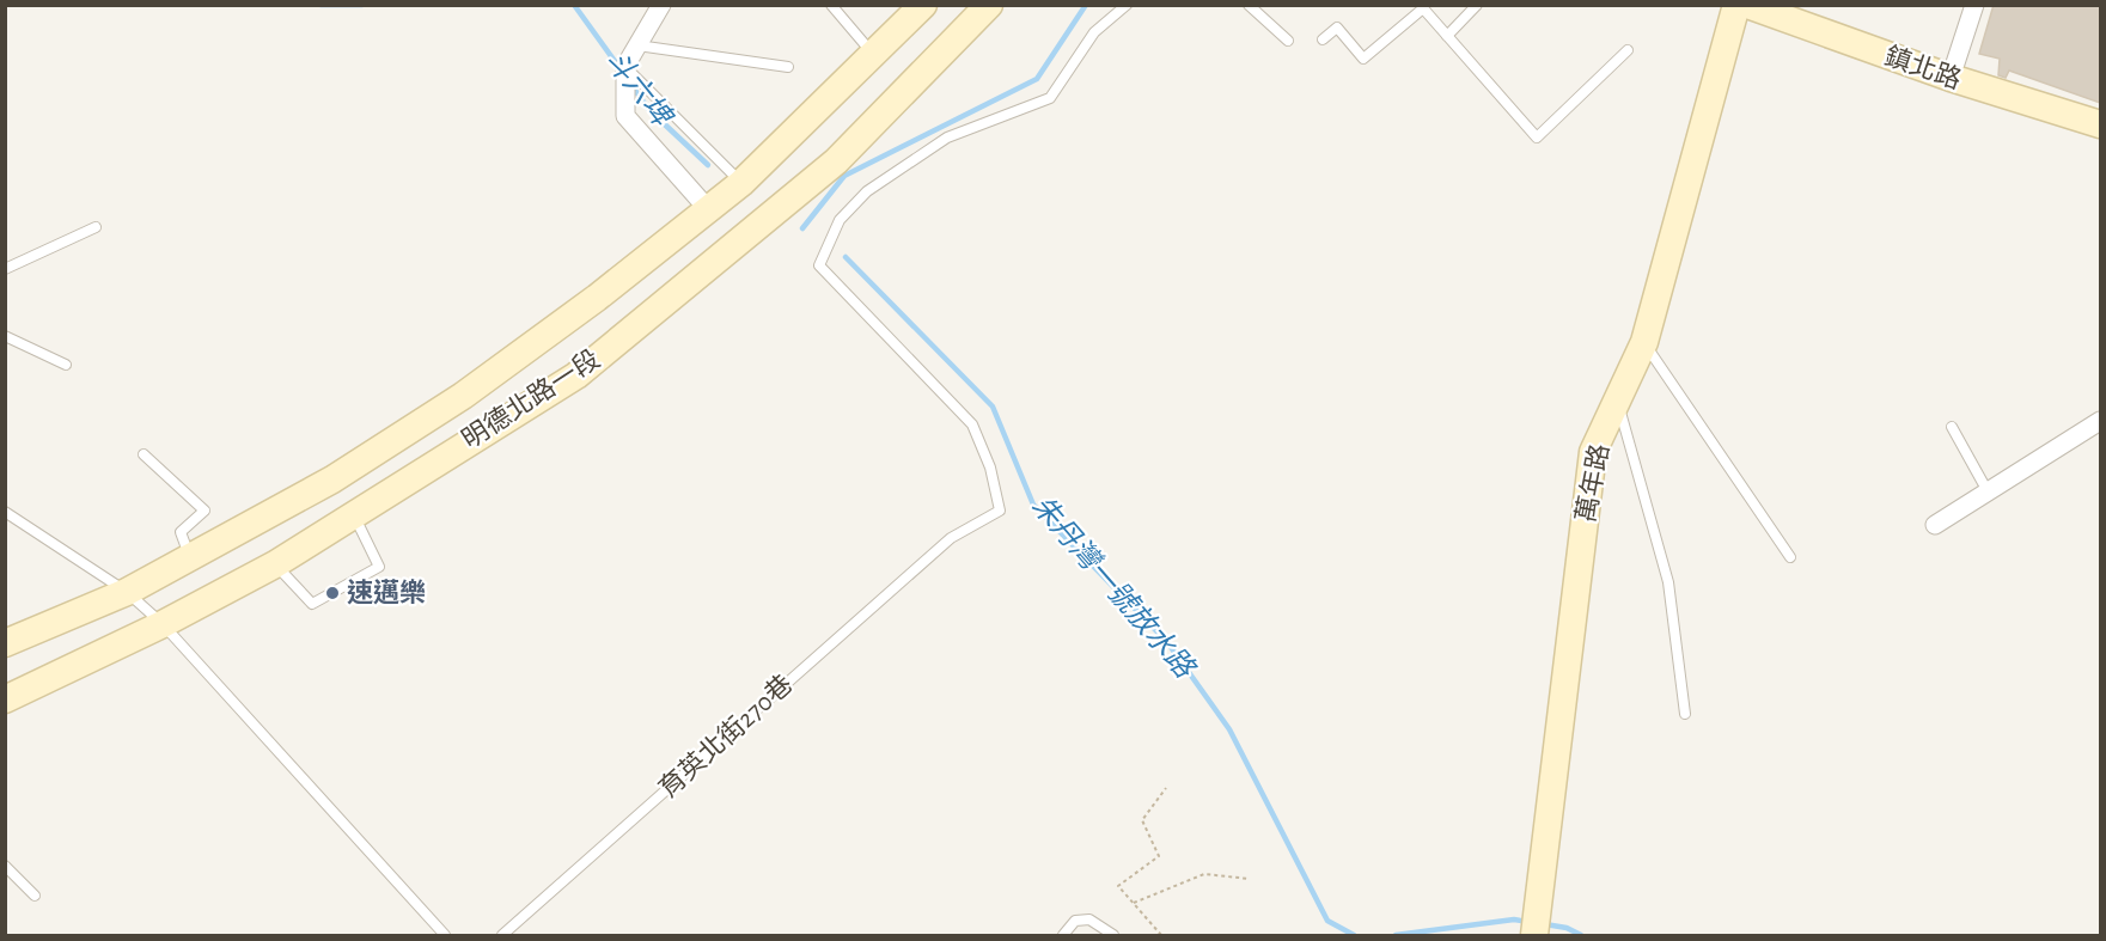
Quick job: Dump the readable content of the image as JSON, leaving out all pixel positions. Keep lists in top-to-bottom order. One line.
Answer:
{"streets":{"street":["鎮北路","明德北路一段","萬年路"],"lane":["育英北街270巷"]},"water":["斗六埤","朱丹灣一號放水路"],"places":["速邁樂"]}
